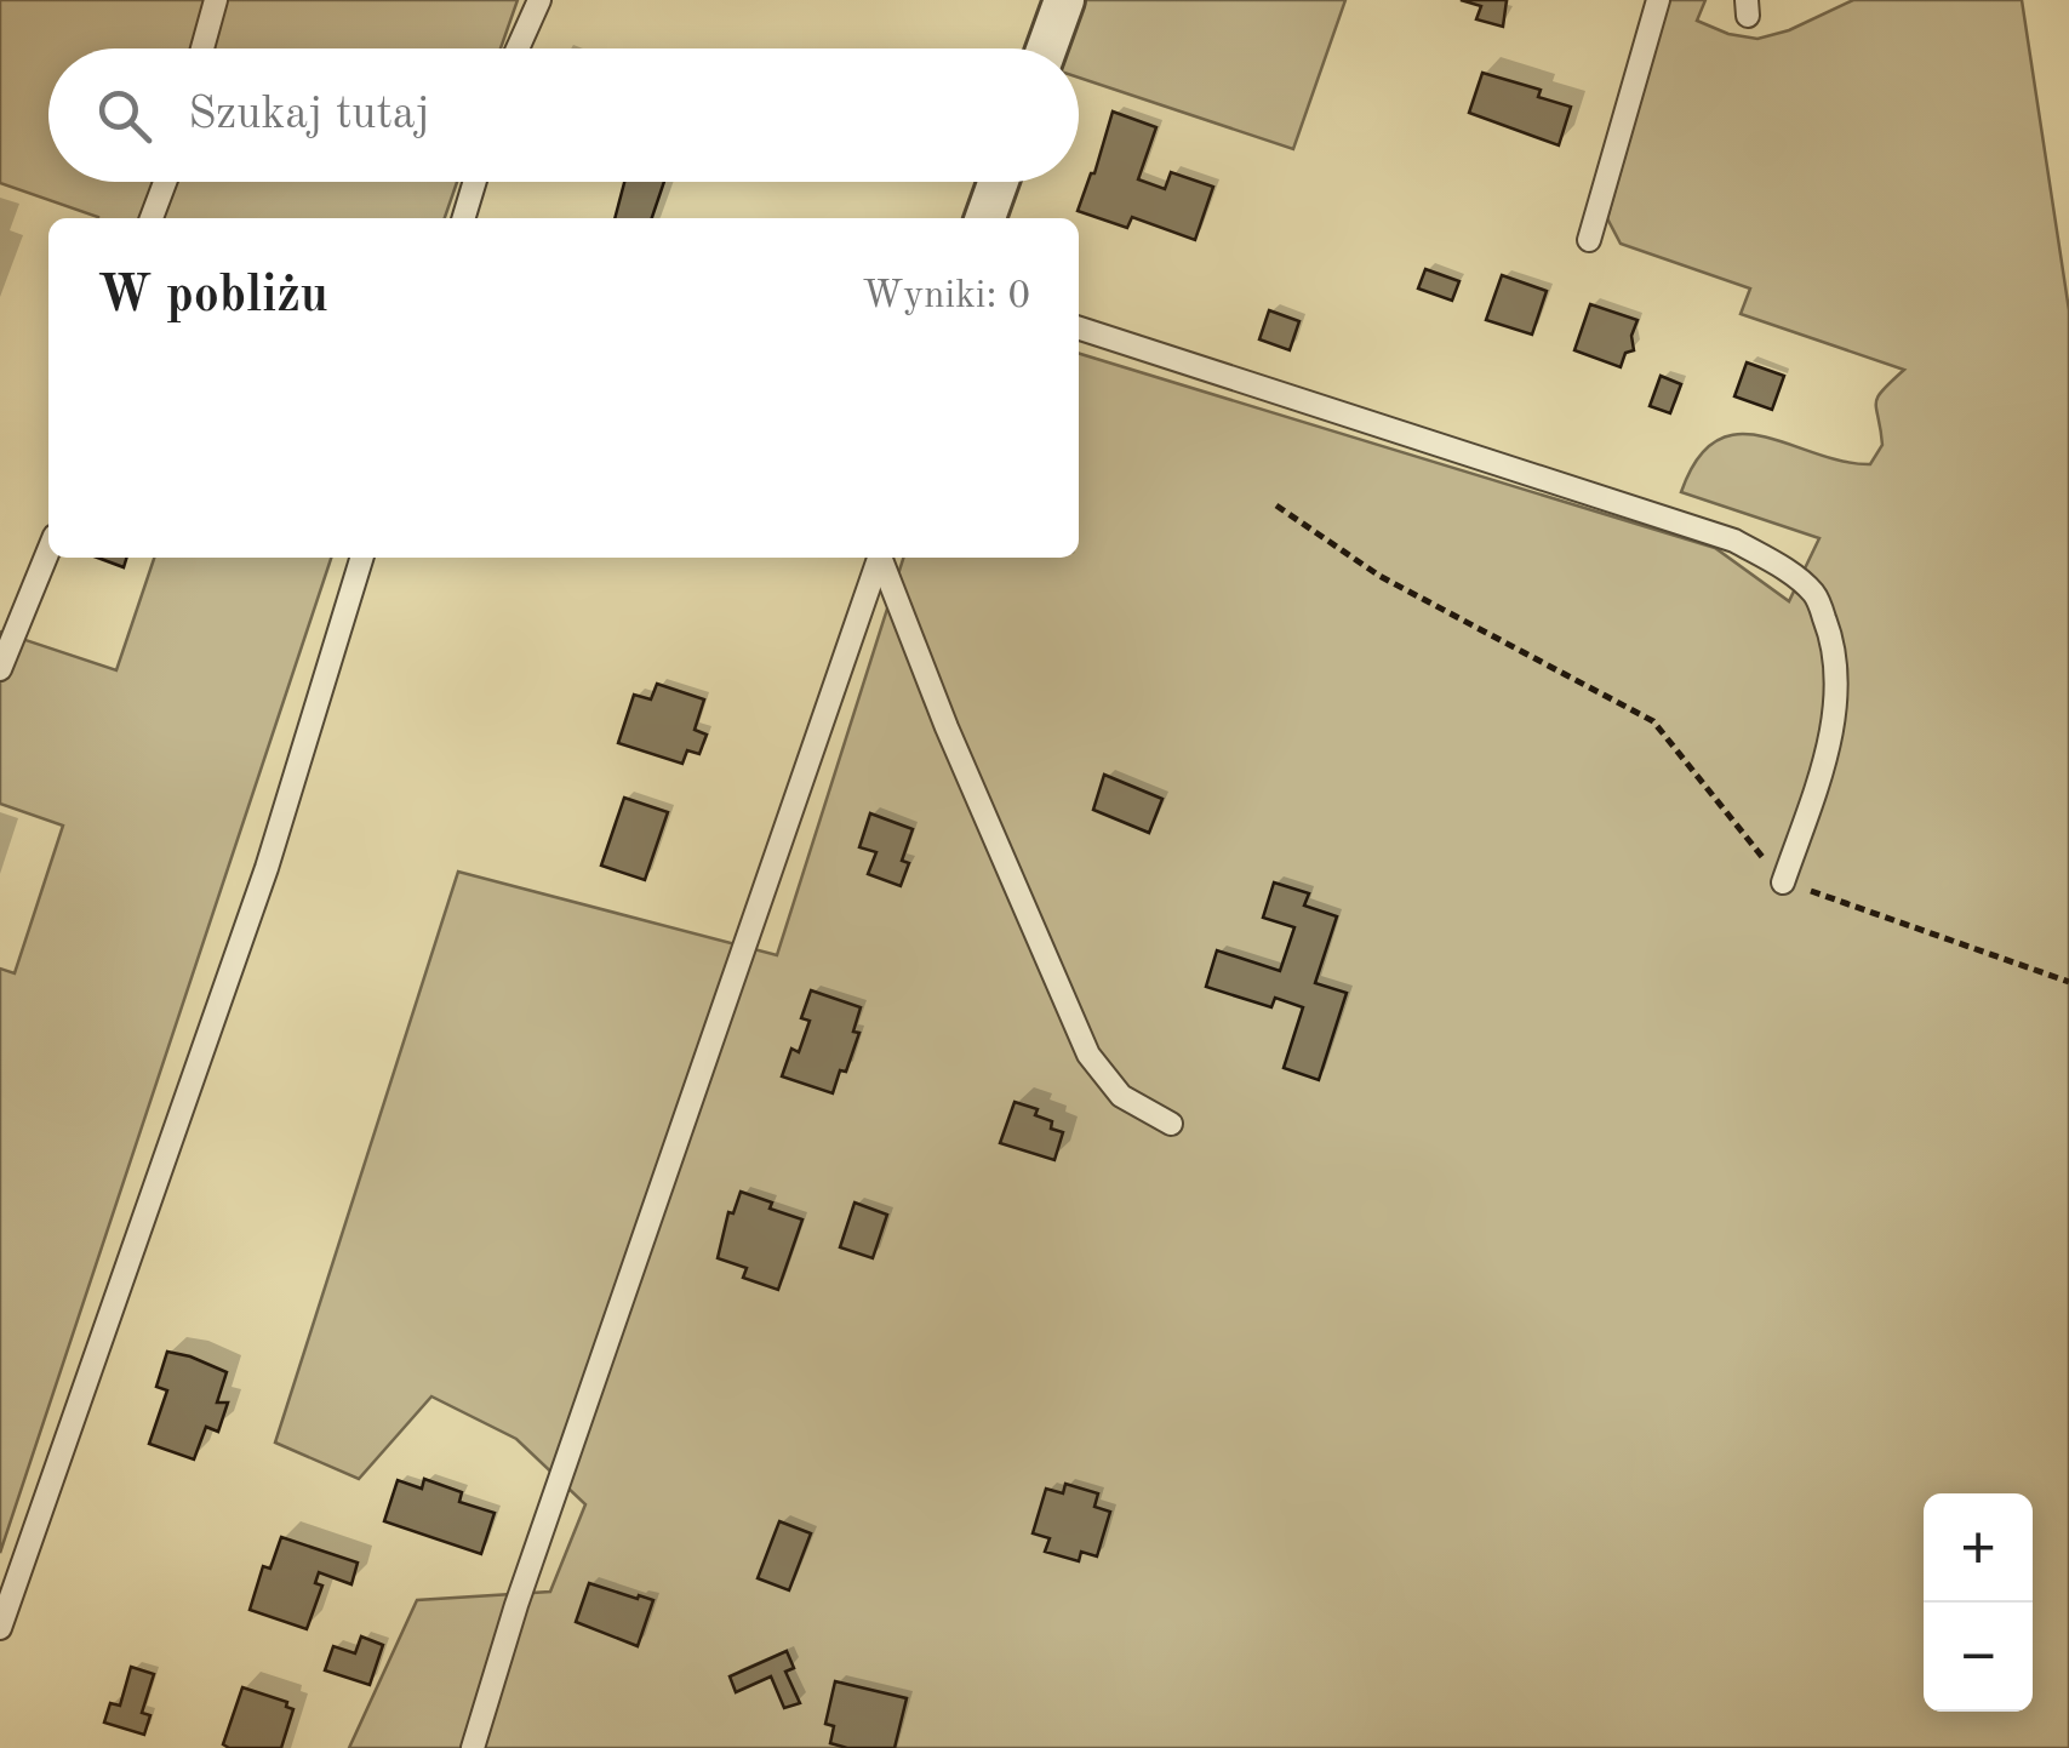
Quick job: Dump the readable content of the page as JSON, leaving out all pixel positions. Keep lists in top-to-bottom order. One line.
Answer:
{"page":{"search":"Szukaj tutaj","heading":["W pobliżu","Wyniki: 0"],"map_buttons":["+","−"]}}
